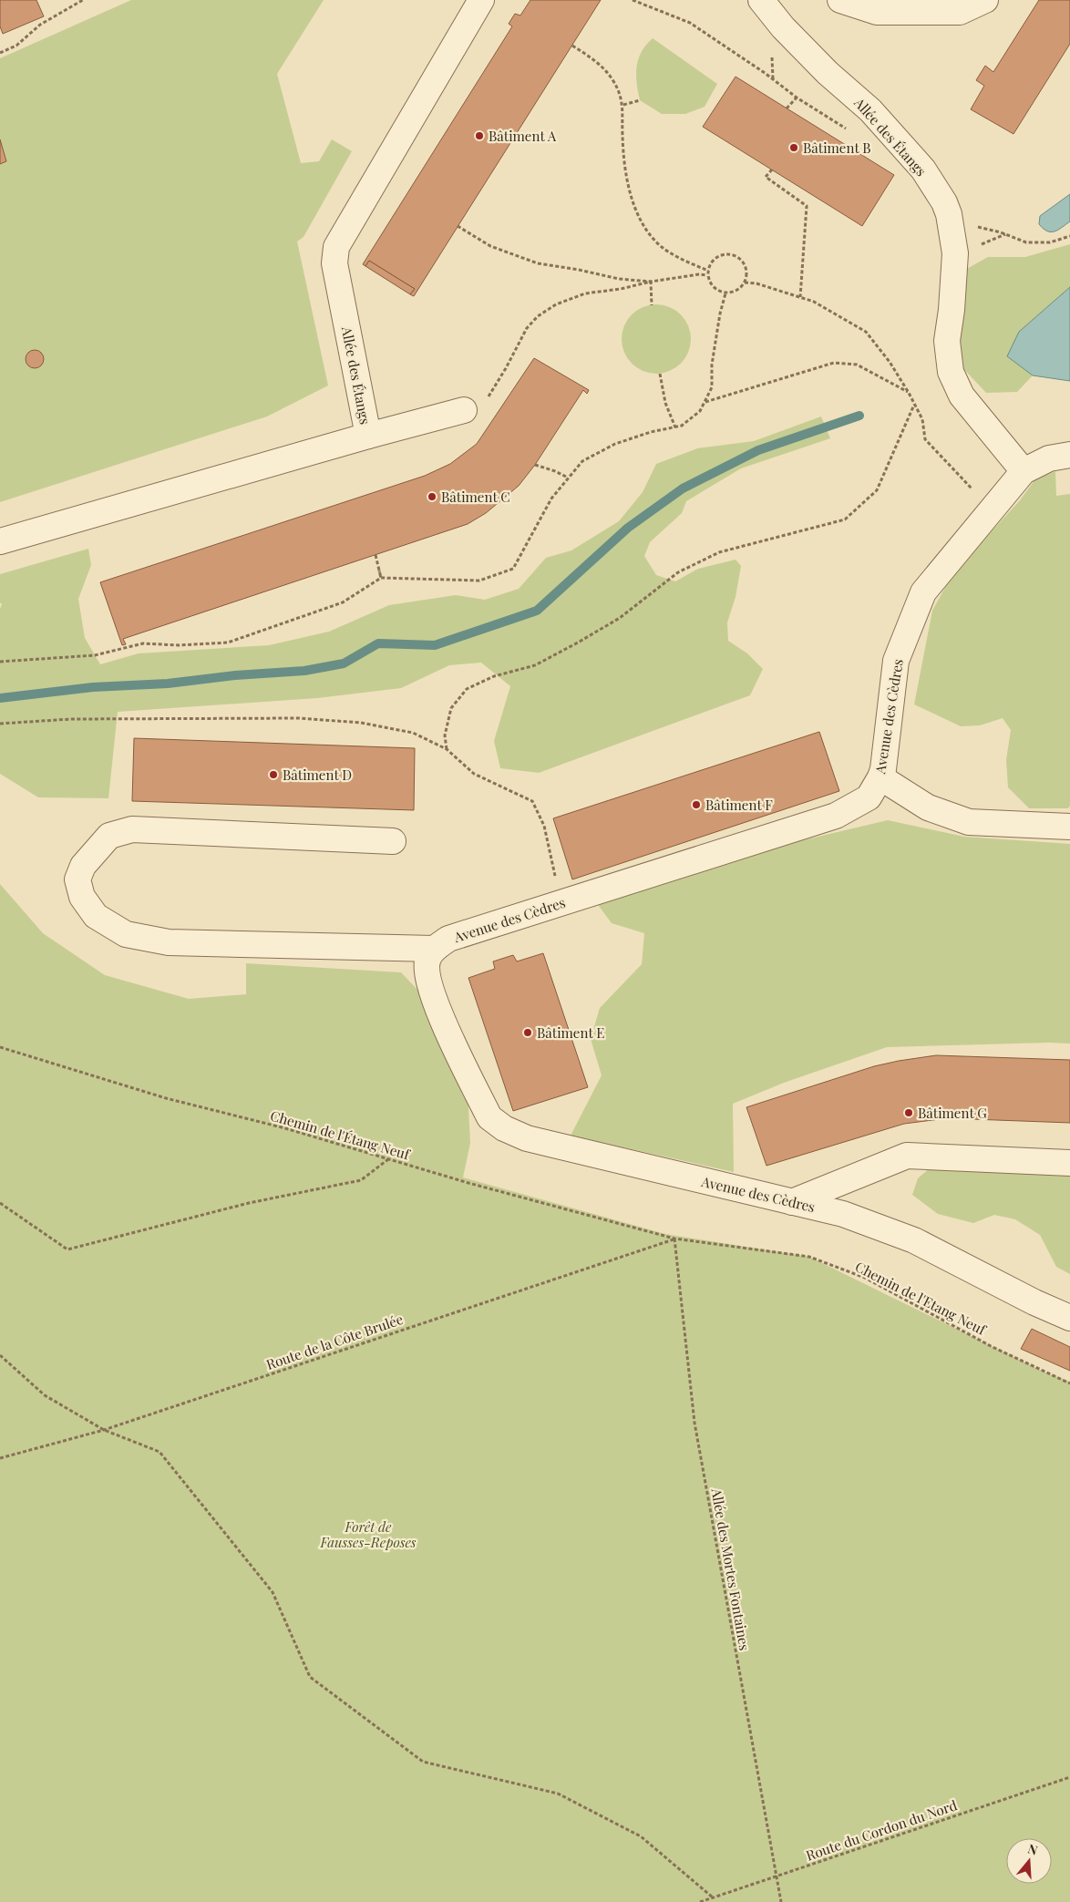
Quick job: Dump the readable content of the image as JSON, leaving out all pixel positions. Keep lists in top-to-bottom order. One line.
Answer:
{"streets":{"lane":["Allée des Étangs","Avenue des Cèdres"],"path":["Chemin de l'Étang Neuf","Chemin de l'Etang Neuf","Route de la Côte Brulée","Allée des Mortes Fontaines","Route du Cordon du Nord"]},"crossings":[["Allée des Étangs","Avenue des Cèdres"],["Chemin de l'Étang Neuf","Chemin de l'Etang Neuf"],["Chemin de l'Étang Neuf","Route de la Côte Brulée"],["Chemin de l'Étang Neuf","Allée des Mortes Fontaines"],["Chemin de l'Etang Neuf","Route de la Côte Brulée"],["Chemin de l'Etang Neuf","Allée des Mortes Fontaines"],["Route de la Côte Brulée","Allée des Mortes Fontaines"],["Allée des Mortes Fontaines","Route du Cordon du Nord"]],"parks":["Forêt de Fausses-Reposes"],"places":["Bâtiment A","Bâtiment B","Bâtiment C","Bâtiment D","Bâtiment F","Bâtiment E","Bâtiment G"],"north":"top"}
